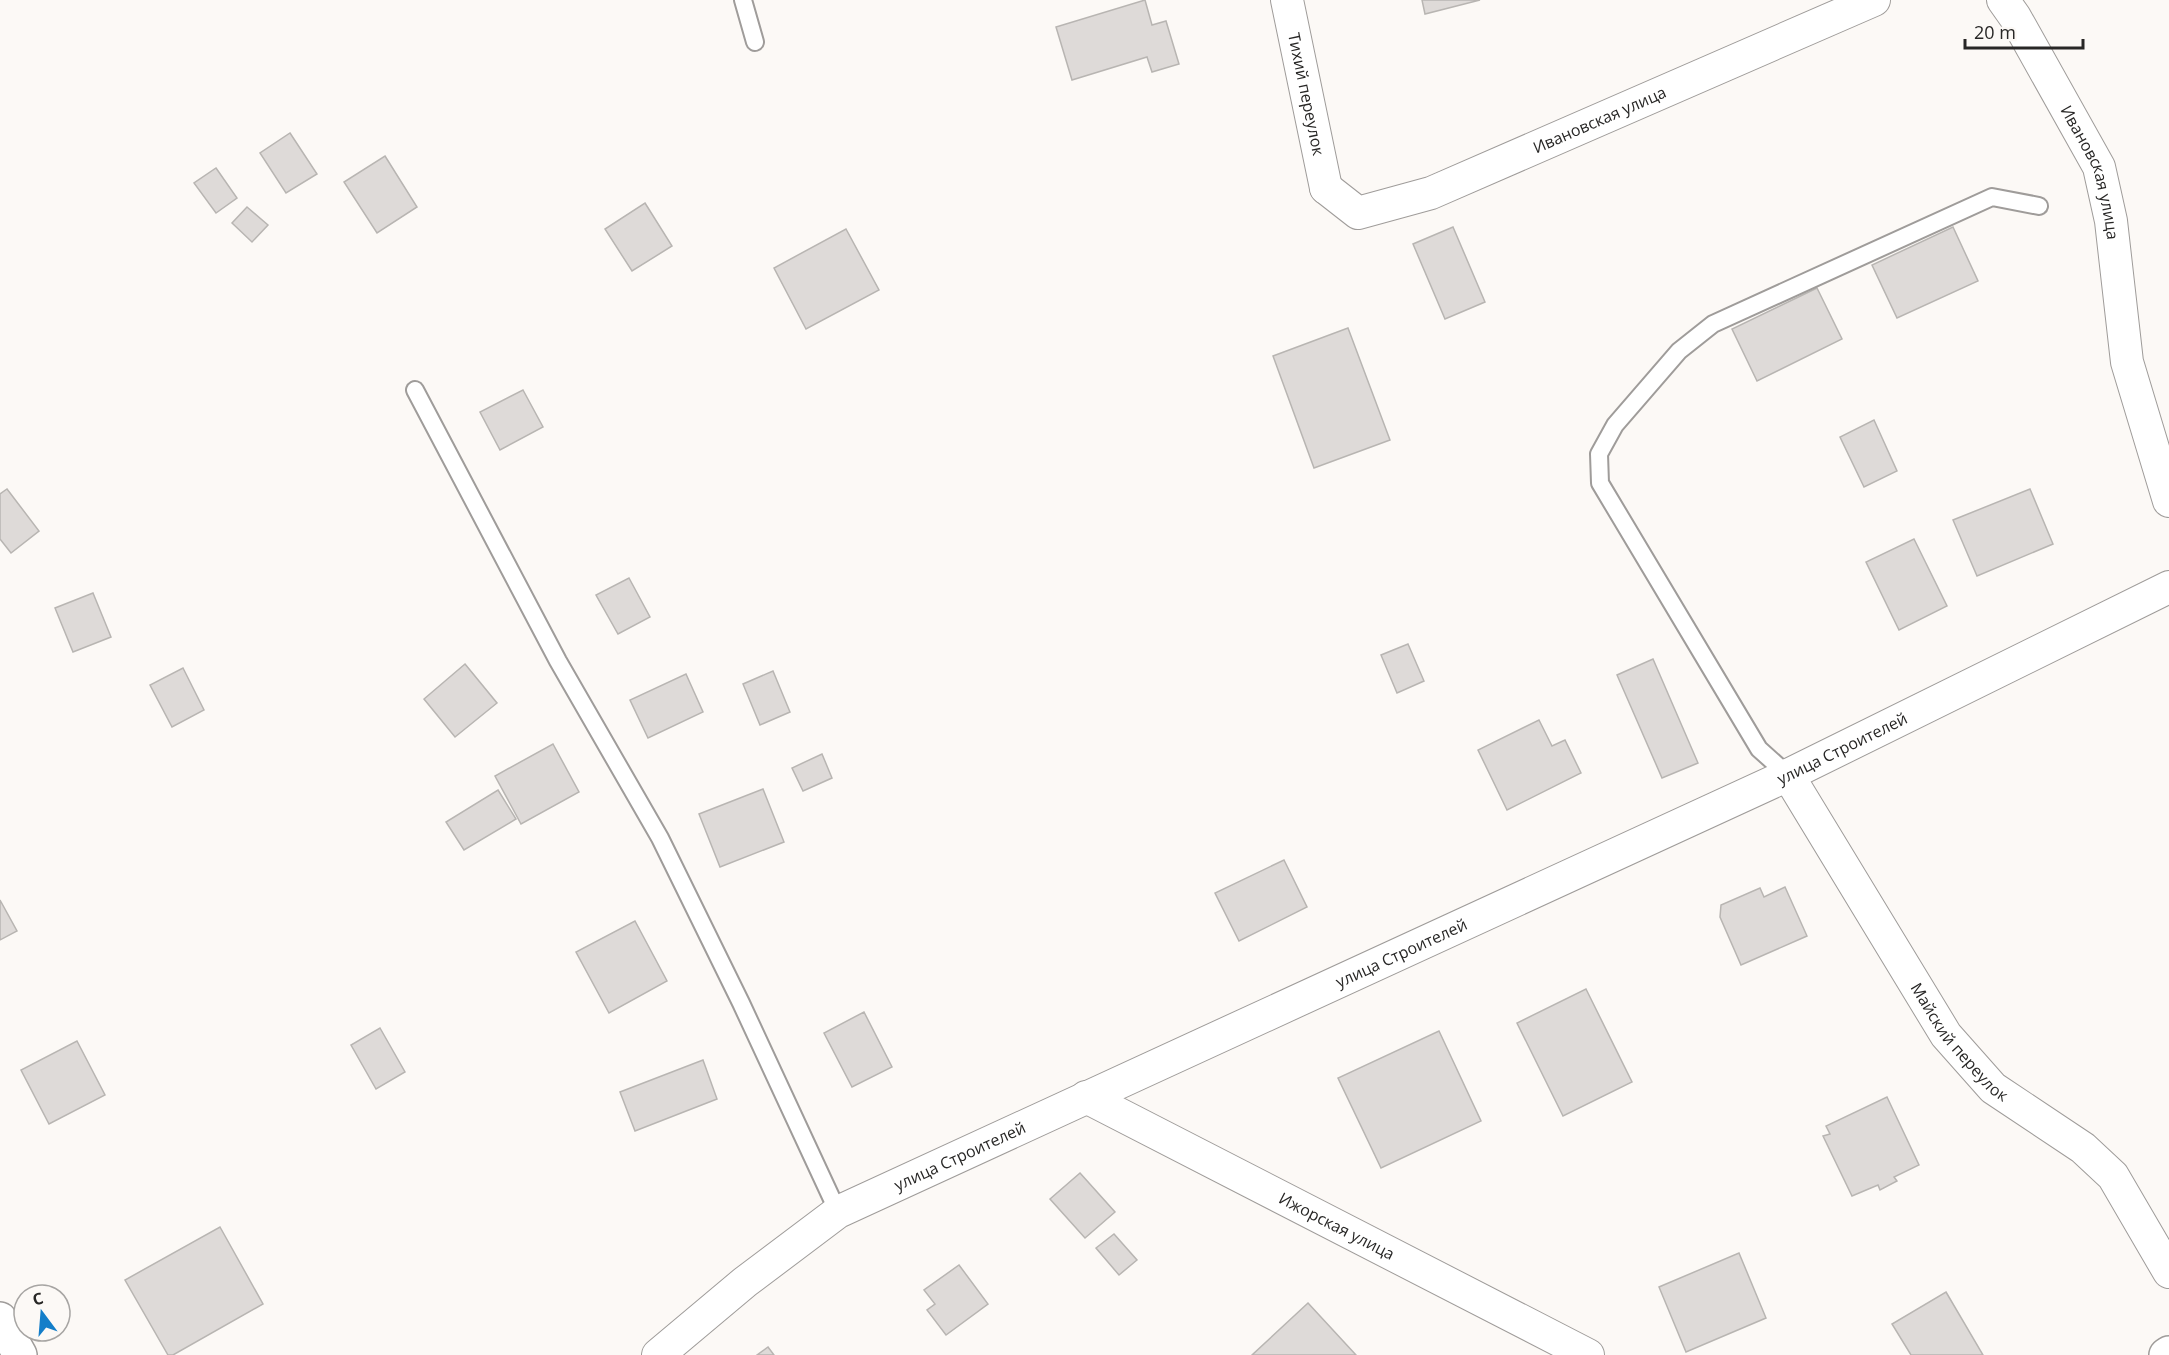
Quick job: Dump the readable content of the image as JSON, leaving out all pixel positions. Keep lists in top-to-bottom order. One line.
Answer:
{"streets":{"street":["Тихий переулок","Ивановская улица","улица Строителей","Майский переулок","Ижорская улица"]},"crossings":[["Тихий переулок","Ивановская улица"],["улица Строителей","Майский переулок"],["улица Строителей","Ижорская улица"]],"scale_bar":"20 m","north":"top"}
